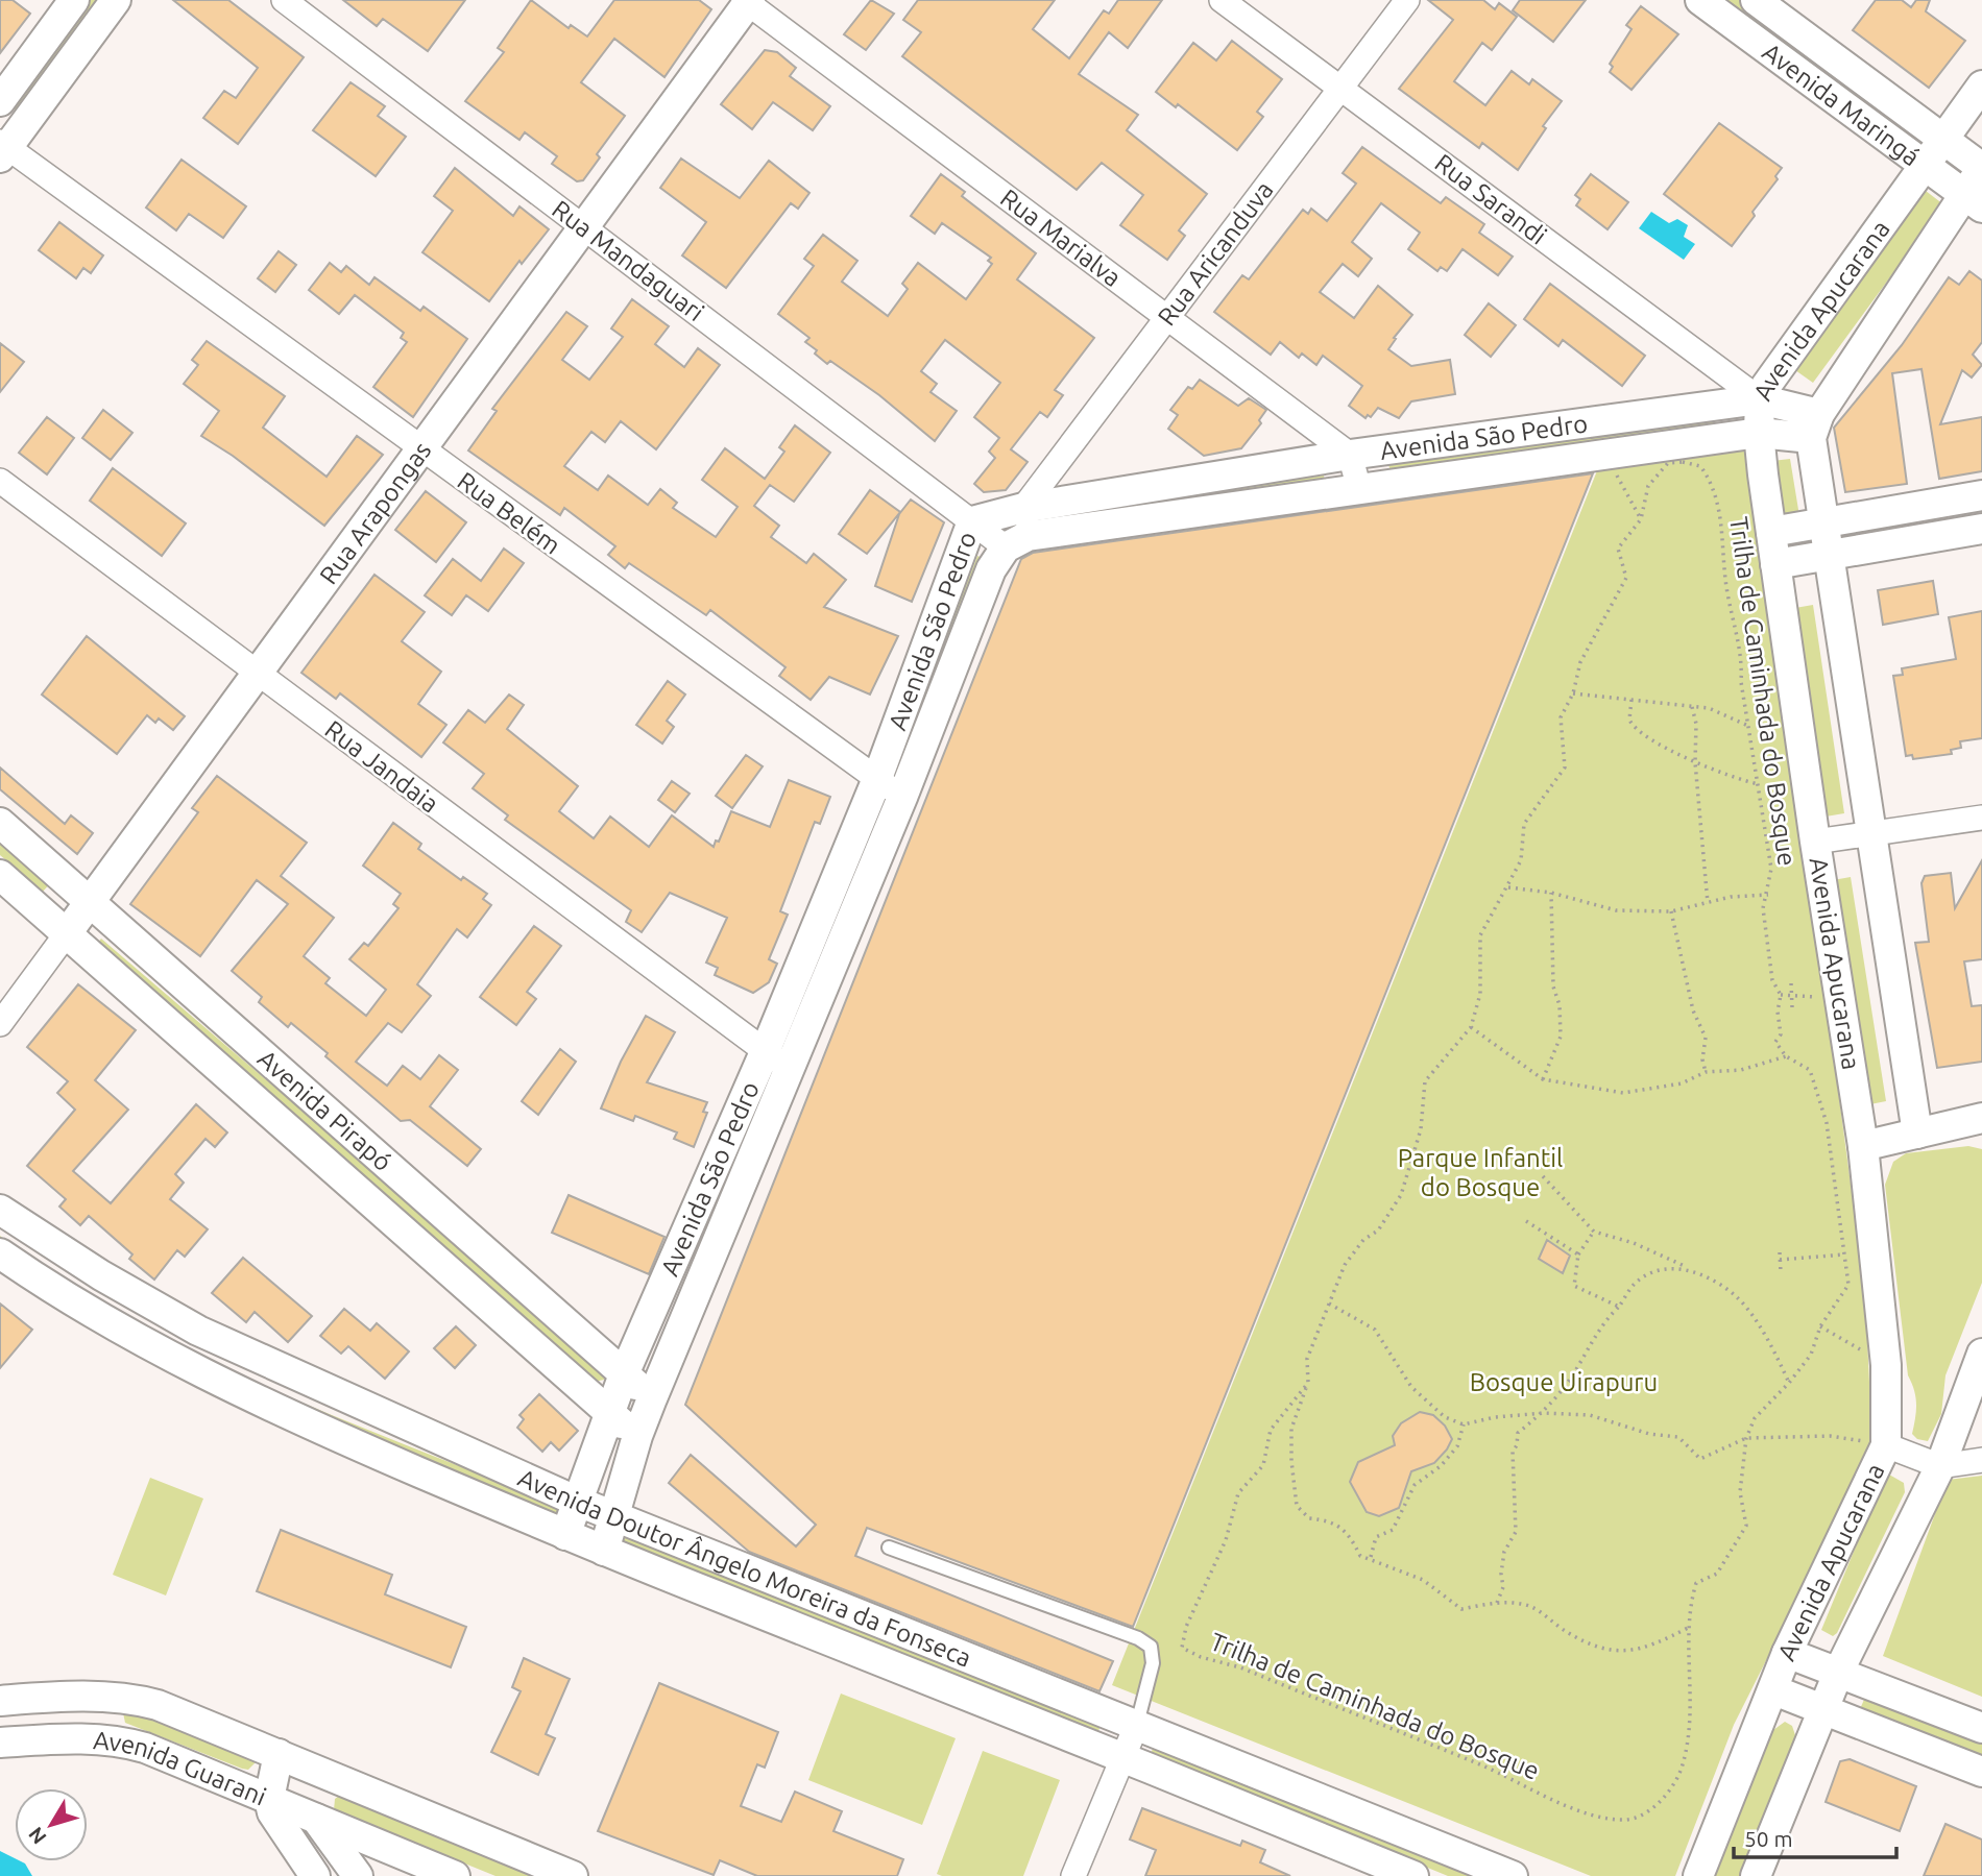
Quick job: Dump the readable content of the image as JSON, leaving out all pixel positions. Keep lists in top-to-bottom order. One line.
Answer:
{"streets":{"street":["Avenida Maringá","Rua Sarandi","Rua Marialva","Rua Aricanduva","Rua Mandaguari","Avenida Apucarana","Avenida São Pedro","Rua Arapongas","Rua Belém","Rua Jandaia","Avenida Pirapó","Avenida Doutor Ângelo Moreira da Fonseca","Avenida Guarani"],"path":["Trilha de Caminhada do Bosque"]},"crossings":[["Avenida Maringá","Avenida Apucarana"],["Rua Sarandi","Rua Aricanduva"],["Rua Sarandi","Avenida Apucarana"],["Rua Sarandi","Avenida São Pedro"],["Rua Marialva","Rua Aricanduva"],["Rua Marialva","Avenida São Pedro"],["Rua Marialva","Rua Arapongas"],["Rua Aricanduva","Rua Mandaguari"],["Rua Aricanduva","Avenida São Pedro"],["Rua Mandaguari","Avenida São Pedro"],["Rua Mandaguari","Rua Arapongas"],["Avenida Apucarana","Avenida São Pedro"],["Avenida São Pedro","Rua Belém"],["Avenida São Pedro","Rua Jandaia"],["Avenida São Pedro","Avenida Pirapó"],["Avenida São Pedro","Avenida Doutor Ângelo Moreira da Fonseca"],["Rua Arapongas","Rua Belém"],["Rua Arapongas","Rua Jandaia"],["Rua Arapongas","Avenida Pirapó"]],"parks":["Parque Infantil do Bosque","Bosque Uirapuru"],"scale_bar":"50 m","north":"bottom left"}
